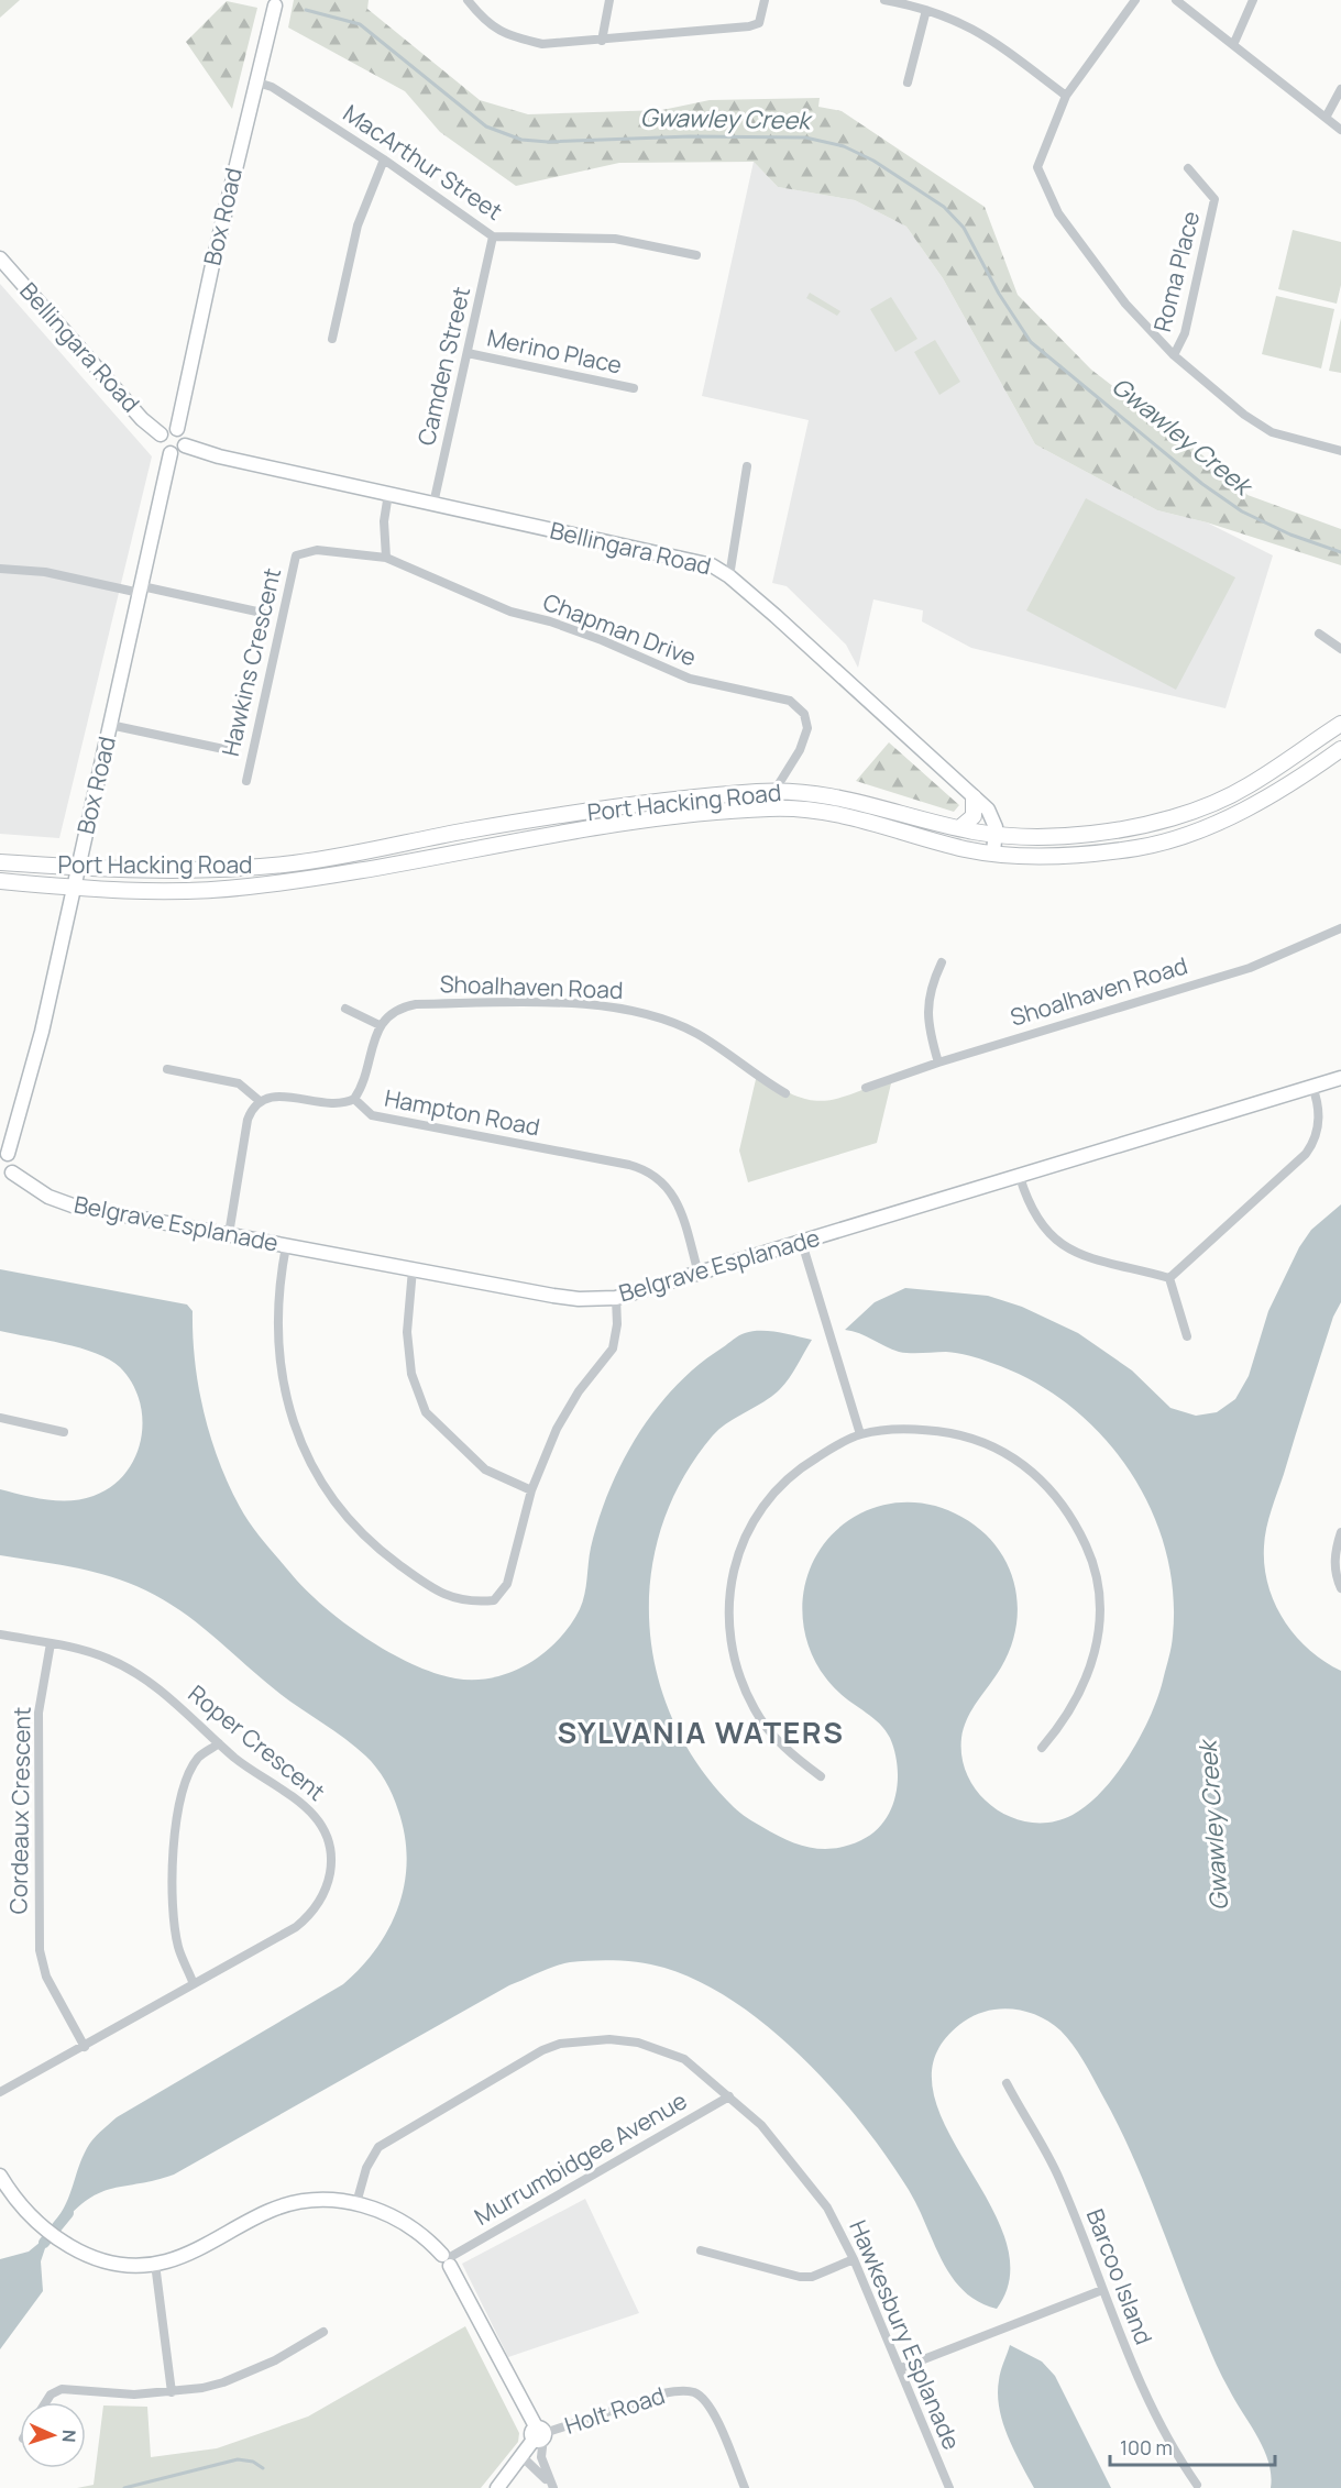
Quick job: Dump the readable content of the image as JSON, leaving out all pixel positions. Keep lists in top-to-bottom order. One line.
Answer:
{"streets":{"main road":["Port Hacking Road"],"street":["MacArthur Street","Box Road","Roma Place","Bellingara Road","Merino Place","Camden Street","Chapman Drive","Hawkins Crescent","Shoalhaven Road","Hampton Road","Belgrave Esplanade","Roper Crescent","Cordeaux Crescent","Murrumbidgee Avenue","Barcoo Island","Hawkesbury Esplanade","Holt Road"]},"crossings":[["MacArthur Street","Box Road"],["MacArthur Street","Camden Street"],["Box Road","Bellingara Road"],["Box Road","Port Hacking Road"],["Bellingara Road","Camden Street"],["Bellingara Road","Port Hacking Road"],["Merino Place","Camden Street"],["Chapman Drive","Hawkins Crescent"],["Chapman Drive","Port Hacking Road"],["Hampton Road","Belgrave Esplanade"],["Roper Crescent","Cordeaux Crescent"],["Murrumbidgee Avenue","Hawkesbury Esplanade"]],"districts":["SYLVANIA WATERS"],"water":["Gwawley Creek"],"scale_bar":"100 m","north":"right"}
